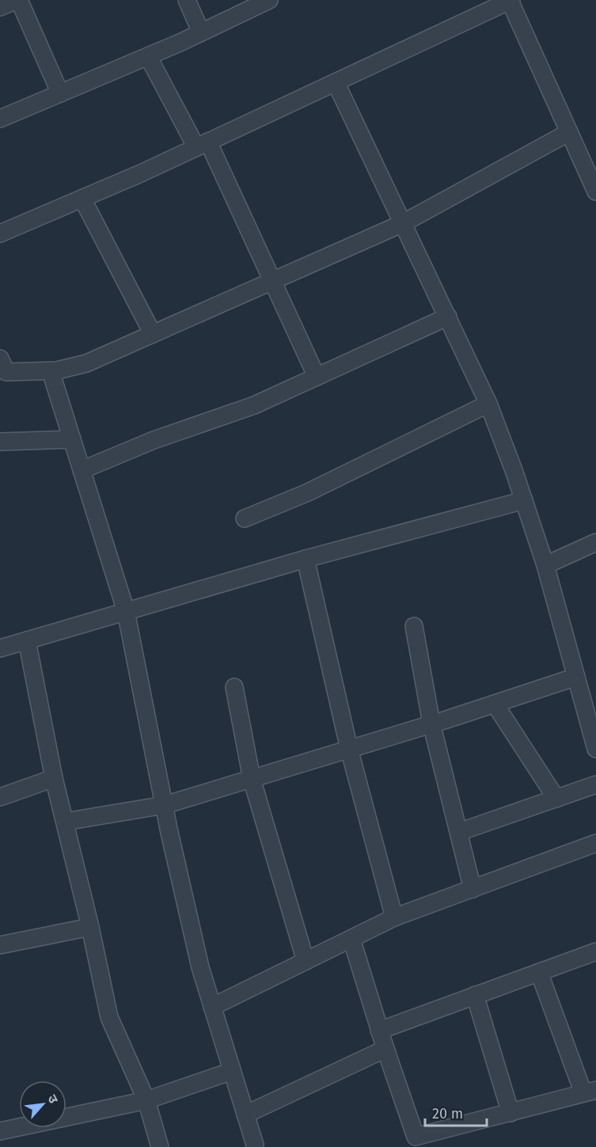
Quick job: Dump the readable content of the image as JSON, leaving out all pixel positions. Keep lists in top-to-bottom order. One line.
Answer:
{"scale_bar":"20 m","north":"top right"}
